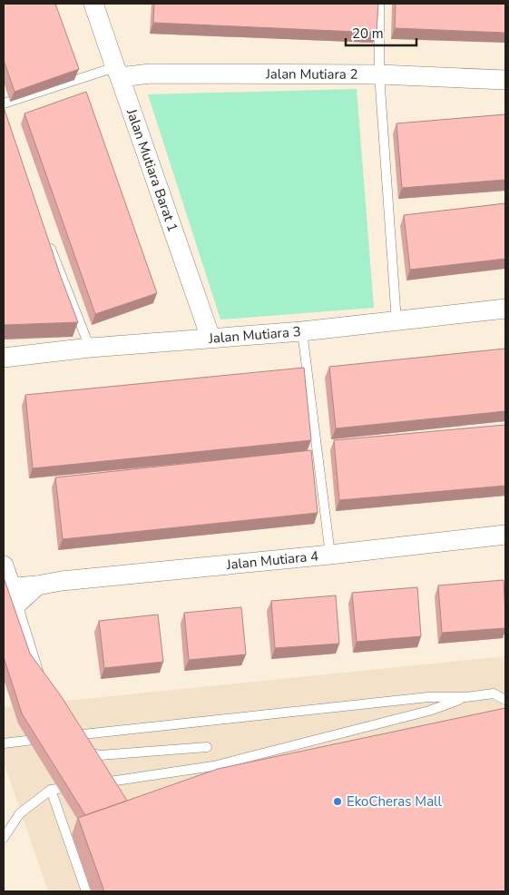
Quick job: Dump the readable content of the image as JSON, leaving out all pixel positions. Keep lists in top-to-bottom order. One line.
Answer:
{"streets":{"street":["Jalan Mutiara 2","Jalan Mutiara Barat 1","Jalan Mutiara 3","Jalan Mutiara 4"]},"crossings":[["Jalan Mutiara 2","Jalan Mutiara Barat 1"],["Jalan Mutiara Barat 1","Jalan Mutiara 3"]],"places":["EkoCheras Mall"],"scale_bar":"20 m"}
